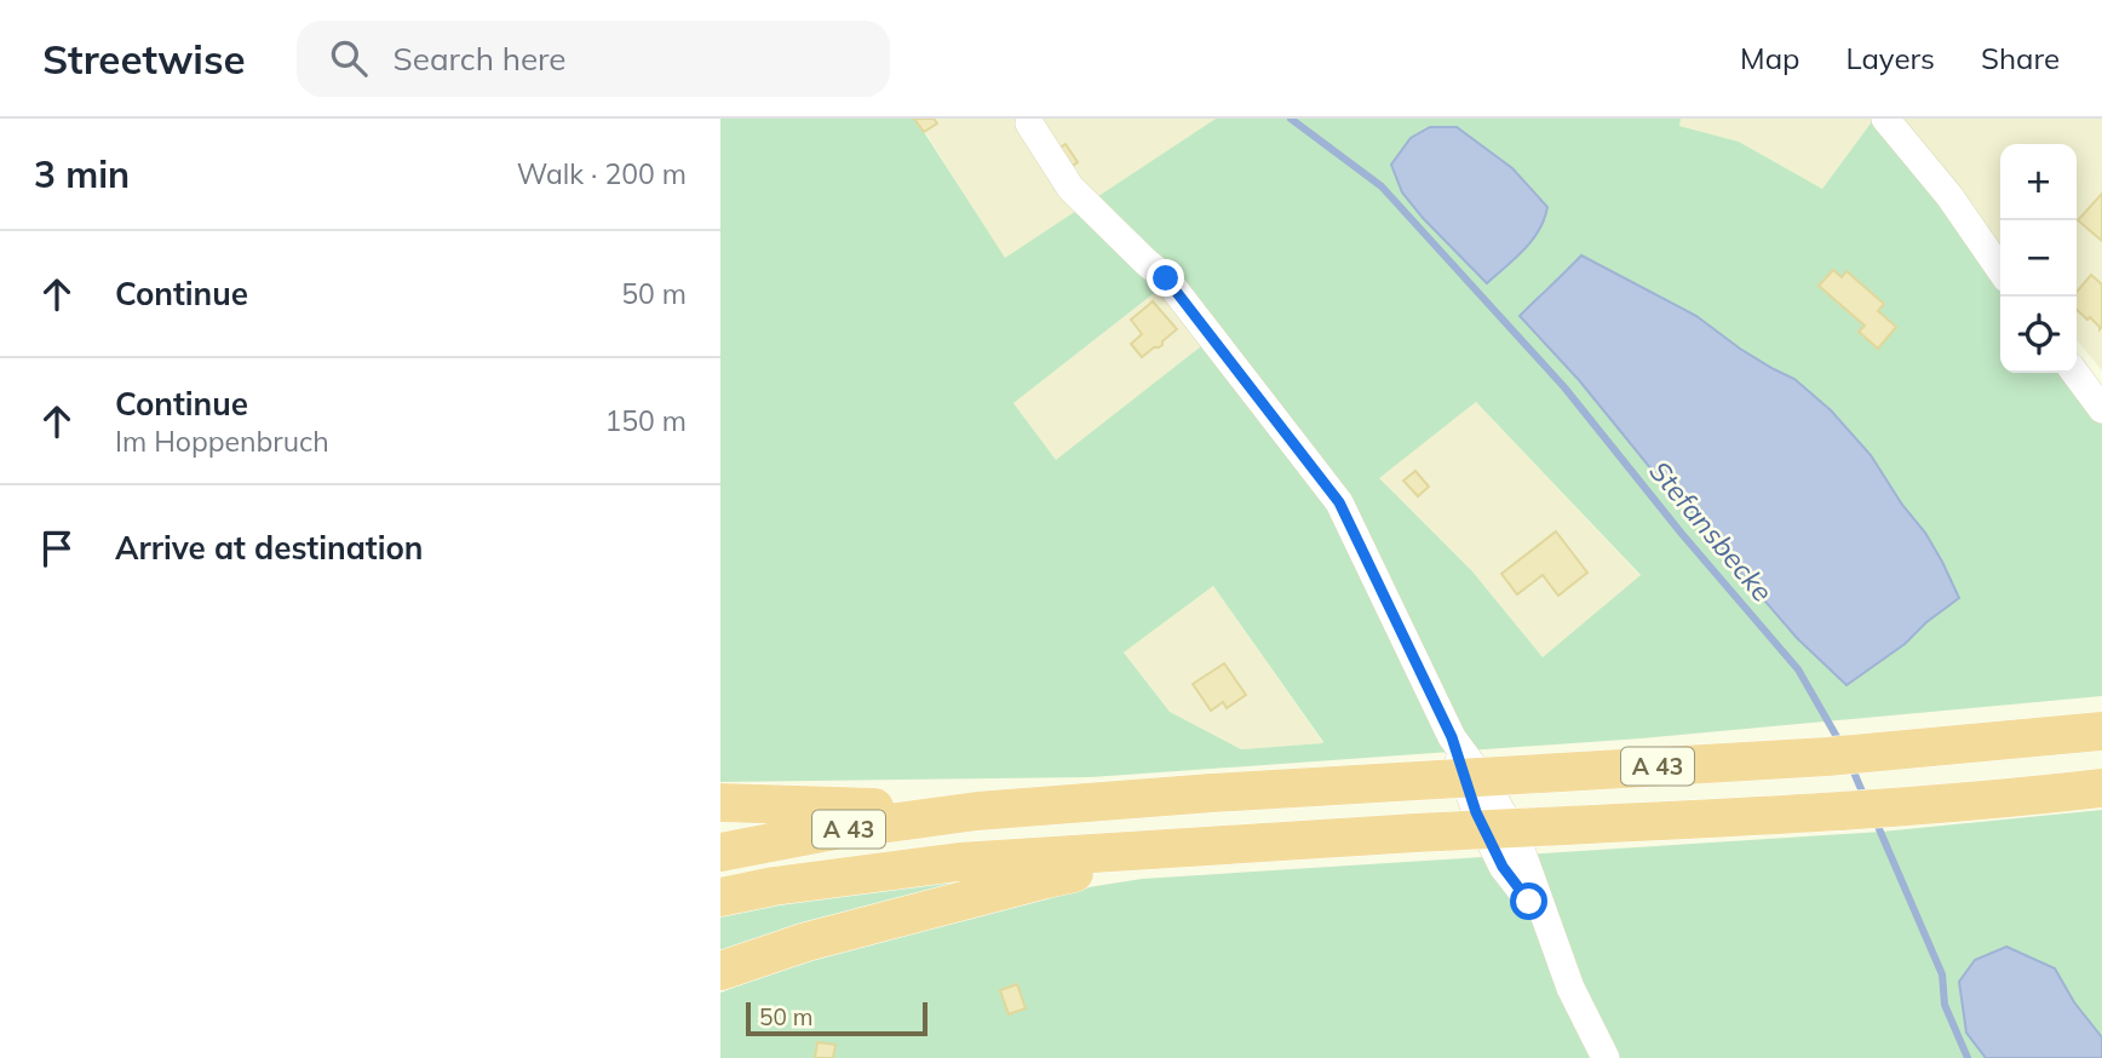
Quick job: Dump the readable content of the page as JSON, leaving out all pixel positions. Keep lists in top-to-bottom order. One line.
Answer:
{"streets":{"highway":["A 43"]},"water":["Stefansbecke"],"scale_bar":"50 m","page":{"header":"Streetwise","search":"Search here","nav":["Map","Layers","Share"],"heading":["3 min","Walk · 200 m"],"map_buttons":["+","−"],"list":[["Continue","50 m"],["Continue","Im Hoppenbruch","150 m"],"Arrive at destination"],"scale":"50 m"}}
